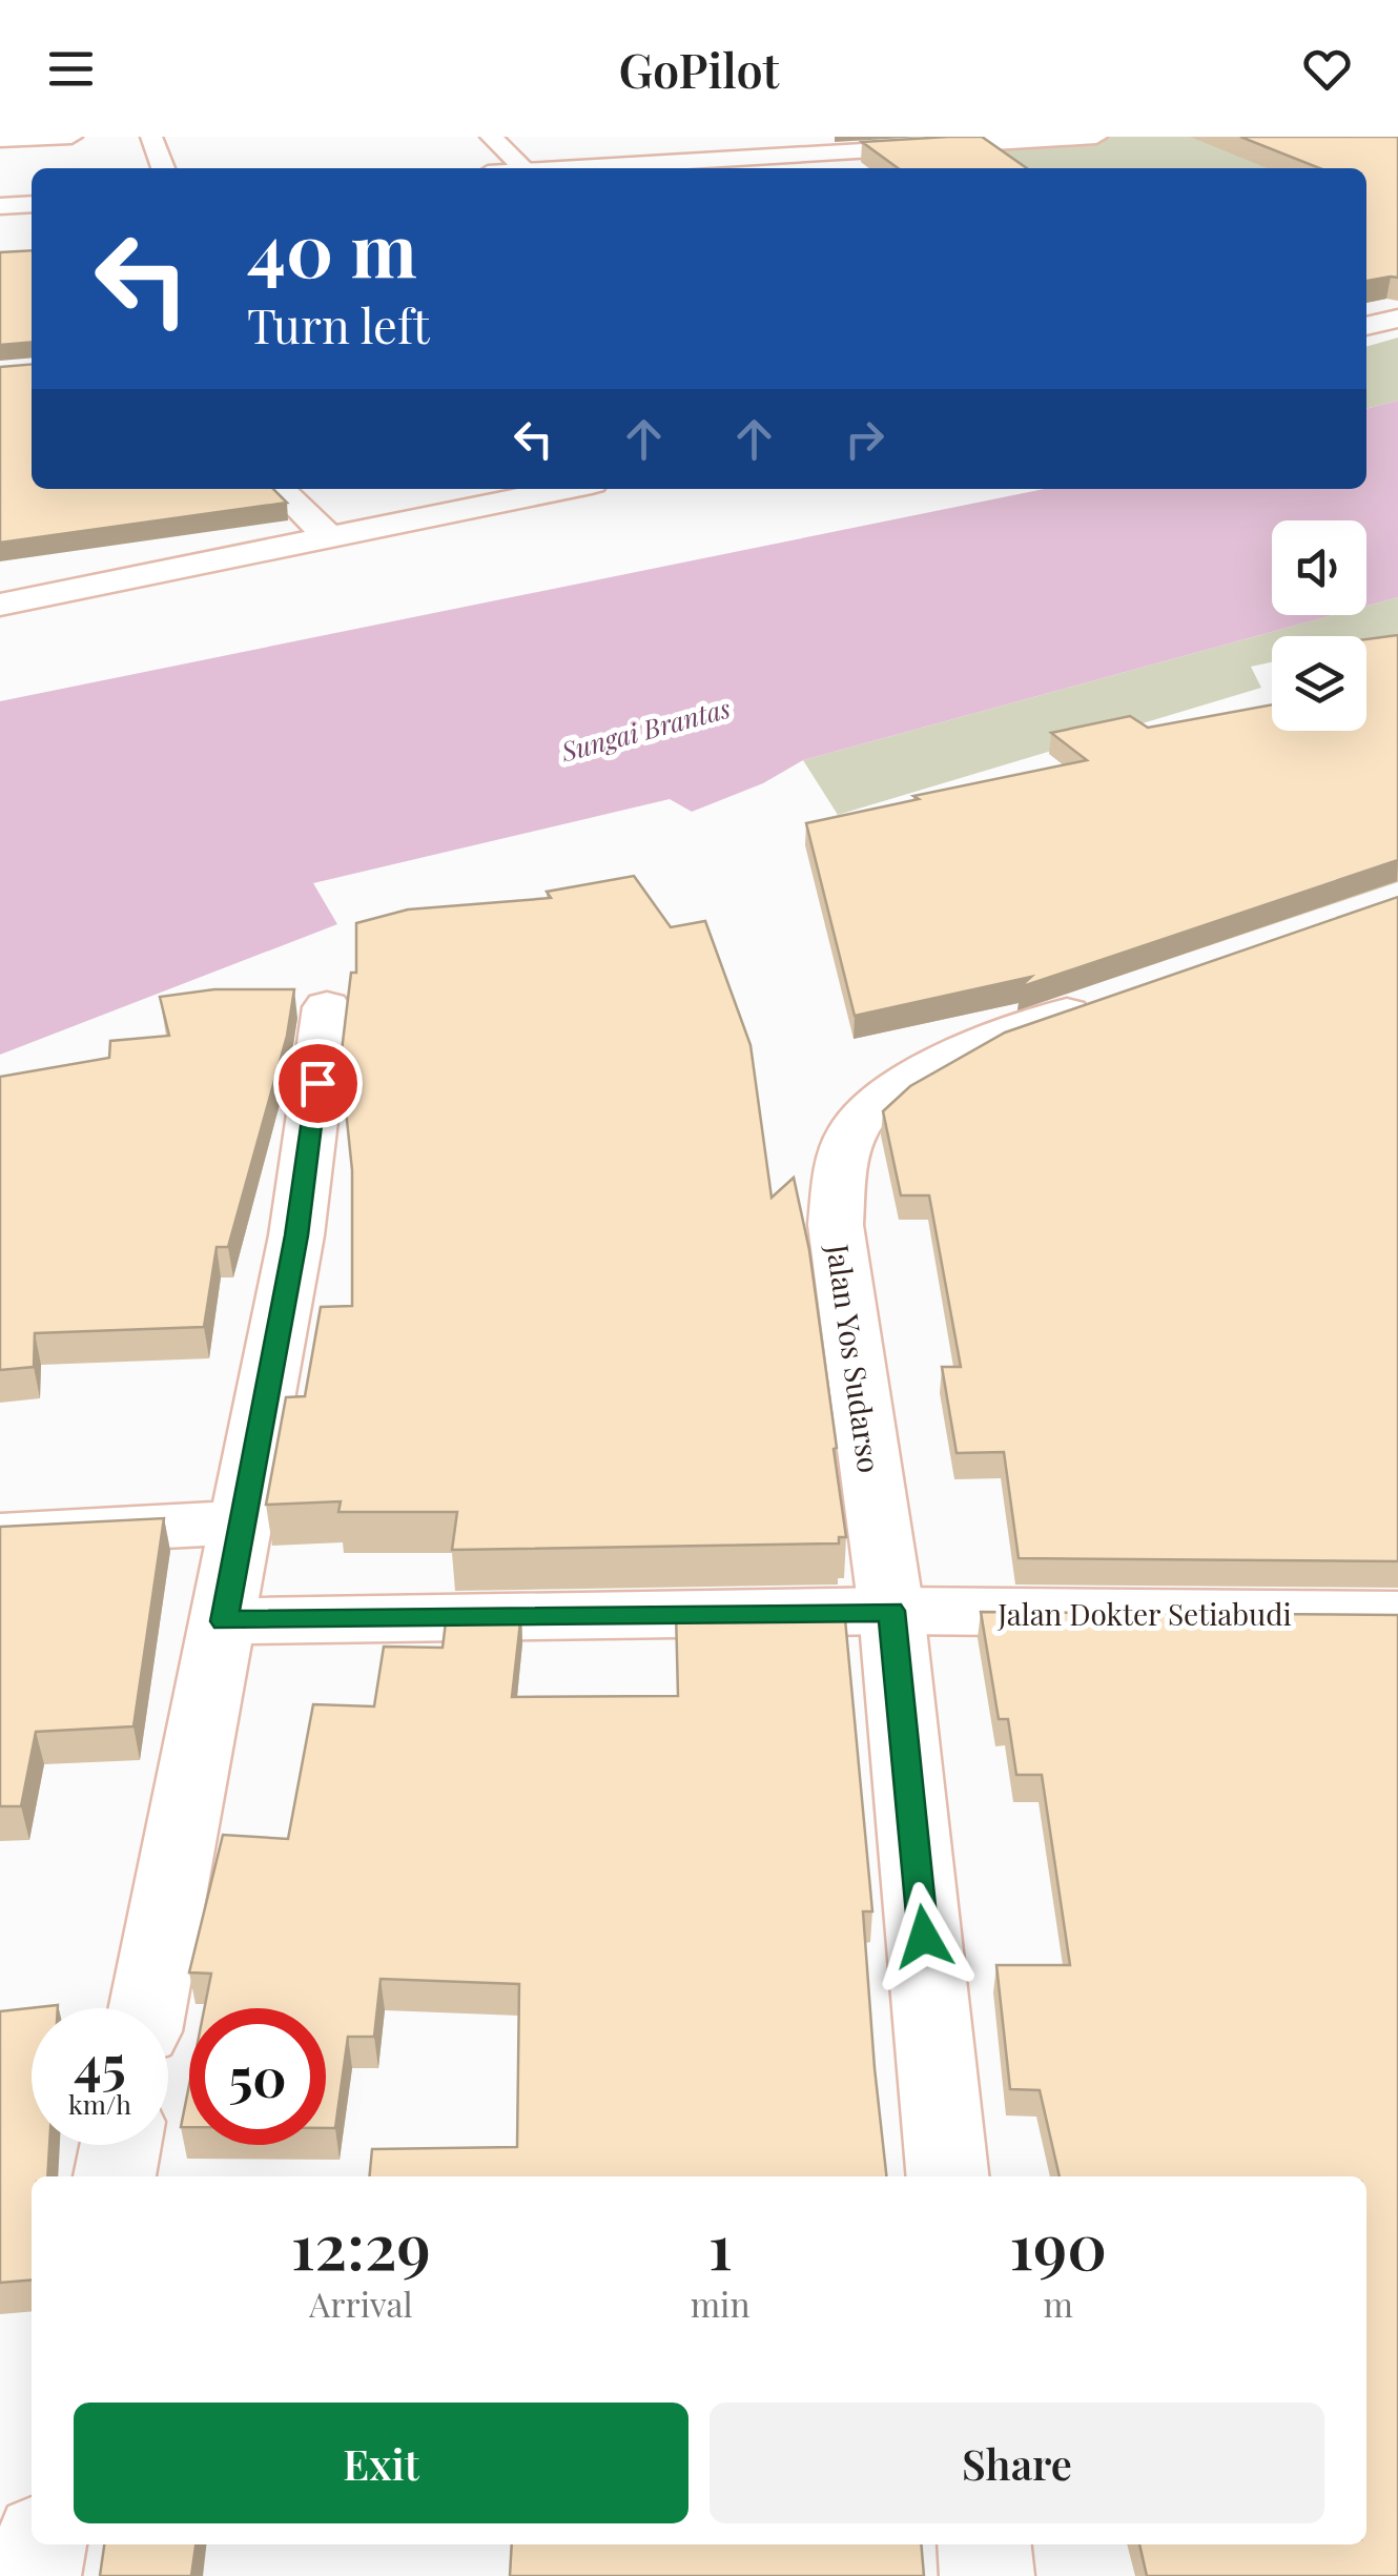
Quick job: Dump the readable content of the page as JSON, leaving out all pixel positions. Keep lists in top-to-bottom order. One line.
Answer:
{"streets":{"street":["Jalan Yos Sudarso","Jalan Dokter Setiabudi"]},"crossings":[["Jalan Yos Sudarso","Jalan Dokter Setiabudi"]],"water":["Sungai Brantas"],"page":{"header":"GoPilot","turn":["40 m","Turn left"],"speed":"45 km/h","limit":"50","eta":["12:29","Arrival","1","min","190","m"],"buttons":["Exit","Share"]}}
